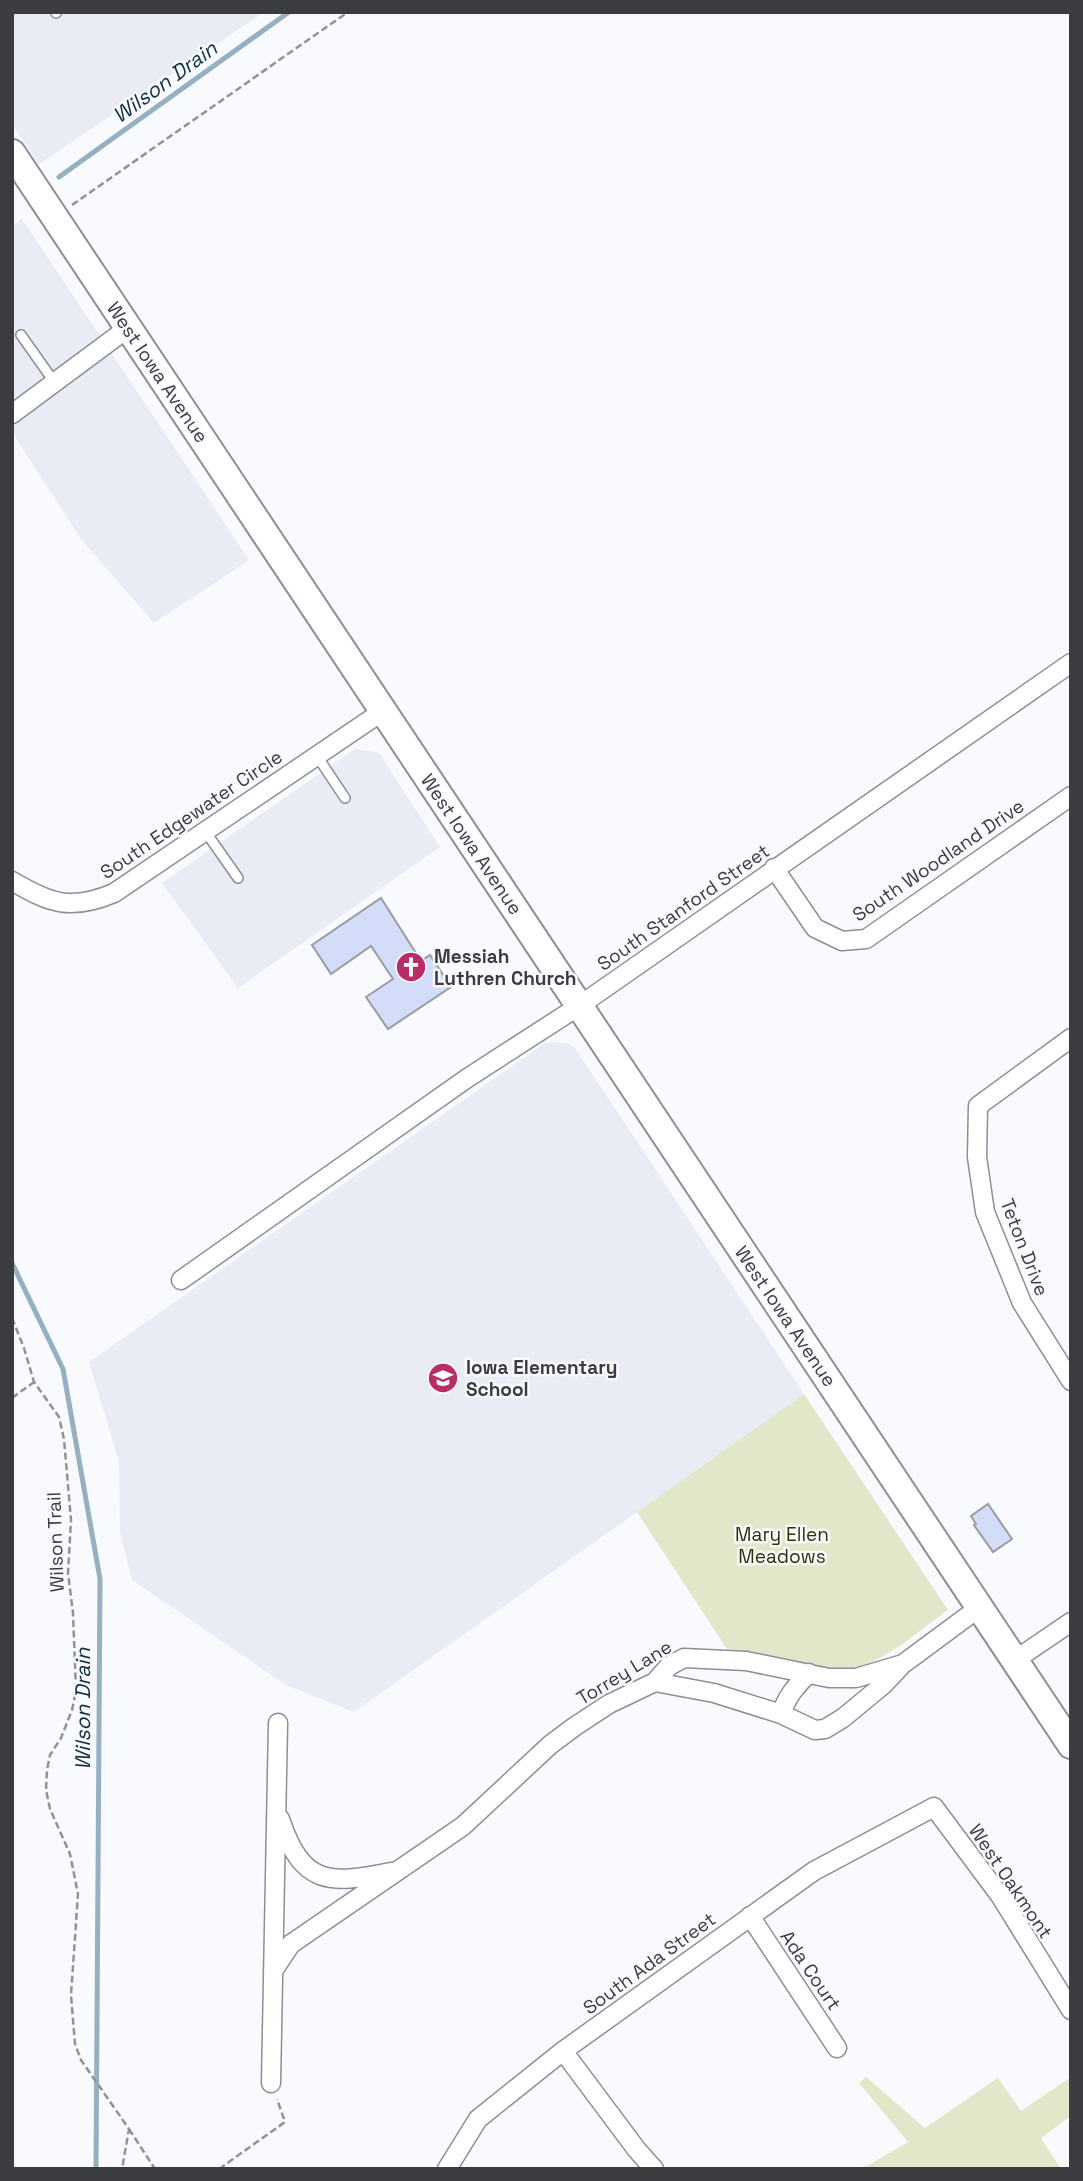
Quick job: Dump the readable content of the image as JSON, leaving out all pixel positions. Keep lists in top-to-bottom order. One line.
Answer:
{"streets":{"street":["West Iowa Avenue","South Edgewater Circle","South Woodland Drive","South Stanford Street","Teton Drive","Torrey Lane","West Oakmont","South Ada Street","Ada Court"],"path":["Wilson Trail"]},"crossings":[["West Iowa Avenue","South Edgewater Circle"],["West Iowa Avenue","South Stanford Street"],["West Iowa Avenue","Torrey Lane"],["South Woodland Drive","South Stanford Street"],["West Oakmont","South Ada Street"],["South Ada Street","Ada Court"]],"water":["Wilson Drain"],"parks":["Mary Ellen Meadows"],"places":{"church":["Messiah Luthren Church"],"school or university":["Iowa Elementary School"]}}
